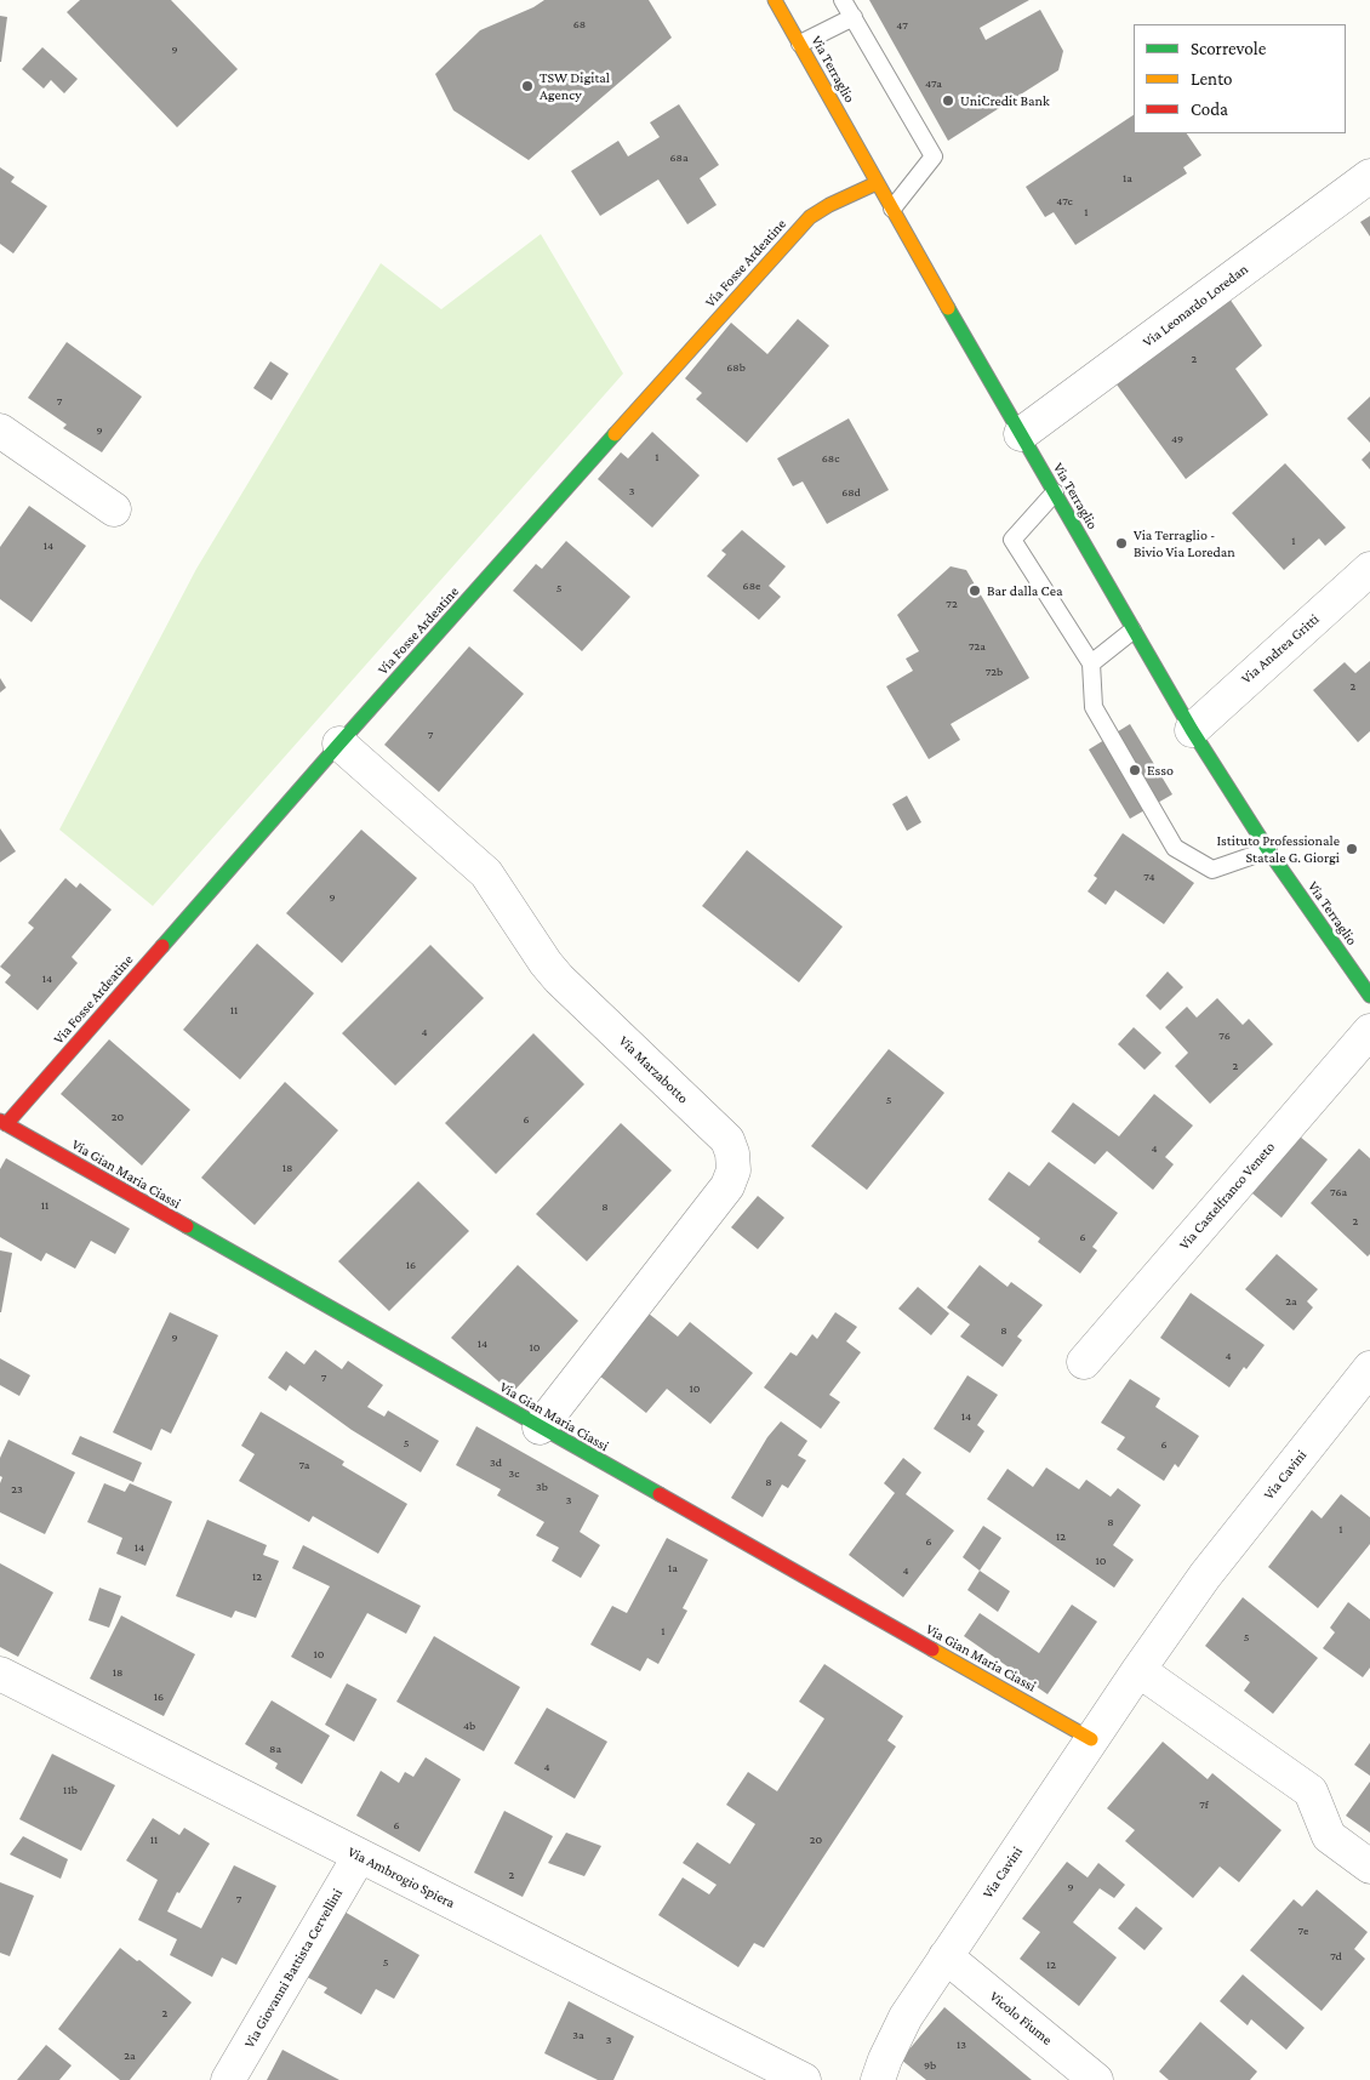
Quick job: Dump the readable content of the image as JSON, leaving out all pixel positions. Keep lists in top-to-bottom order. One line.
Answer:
{"streets":{"street":["Via Terraglio","Via Fosse Ardeatine","Via Leonardo Loredan","Via Andrea Gritti","Via Marzabotto","Via Gian Maria Ciassi","Via Castelfranco Veneto","Via Cavini","Via Ambrogio Spiera","Via Giovanni Battista Cervellini","Vicolo Fiume"]},"crossings":[["Via Terraglio","Via Fosse Ardeatine"],["Via Terraglio","Via Leonardo Loredan"],["Via Terraglio","Via Andrea Gritti"],["Via Fosse Ardeatine","Via Marzabotto"],["Via Fosse Ardeatine","Via Gian Maria Ciassi"],["Via Marzabotto","Via Gian Maria Ciassi"],["Via Gian Maria Ciassi","Via Cavini"],["Via Cavini","Vicolo Fiume"],["Via Ambrogio Spiera","Via Giovanni Battista Cervellini"]],"places":["TSW Digital Agency","UniCredit Bank","Via Terraglio - Bivio Via Loredan","Bar dalla Cea","Esso","Istituto Professionale Statale G. Giorgi"],"house_numbers":["68","47","9","47a","68a","1a","47c","1","2","68b","7","9","49","1","68c","3","68d","1","14","68e","5","72","72a","72b","2","7","74","9","14","11","4","76","2","5","20","6","4","18","76a","11","8","2","6","16","2a","8","9","14","10","4","7","10","14","5","6","3d","7a","3c","8","3b","23","3","8","1","12","6","14","10","1a","4","12","1","5","10","18","16","4b","8a","4","11b","7f","6","11","20","2","9","7","7e","7d","5","12","2","3a","3","13","2a","9b"],"legend":["Scorrevole","Lento","Coda"]}
